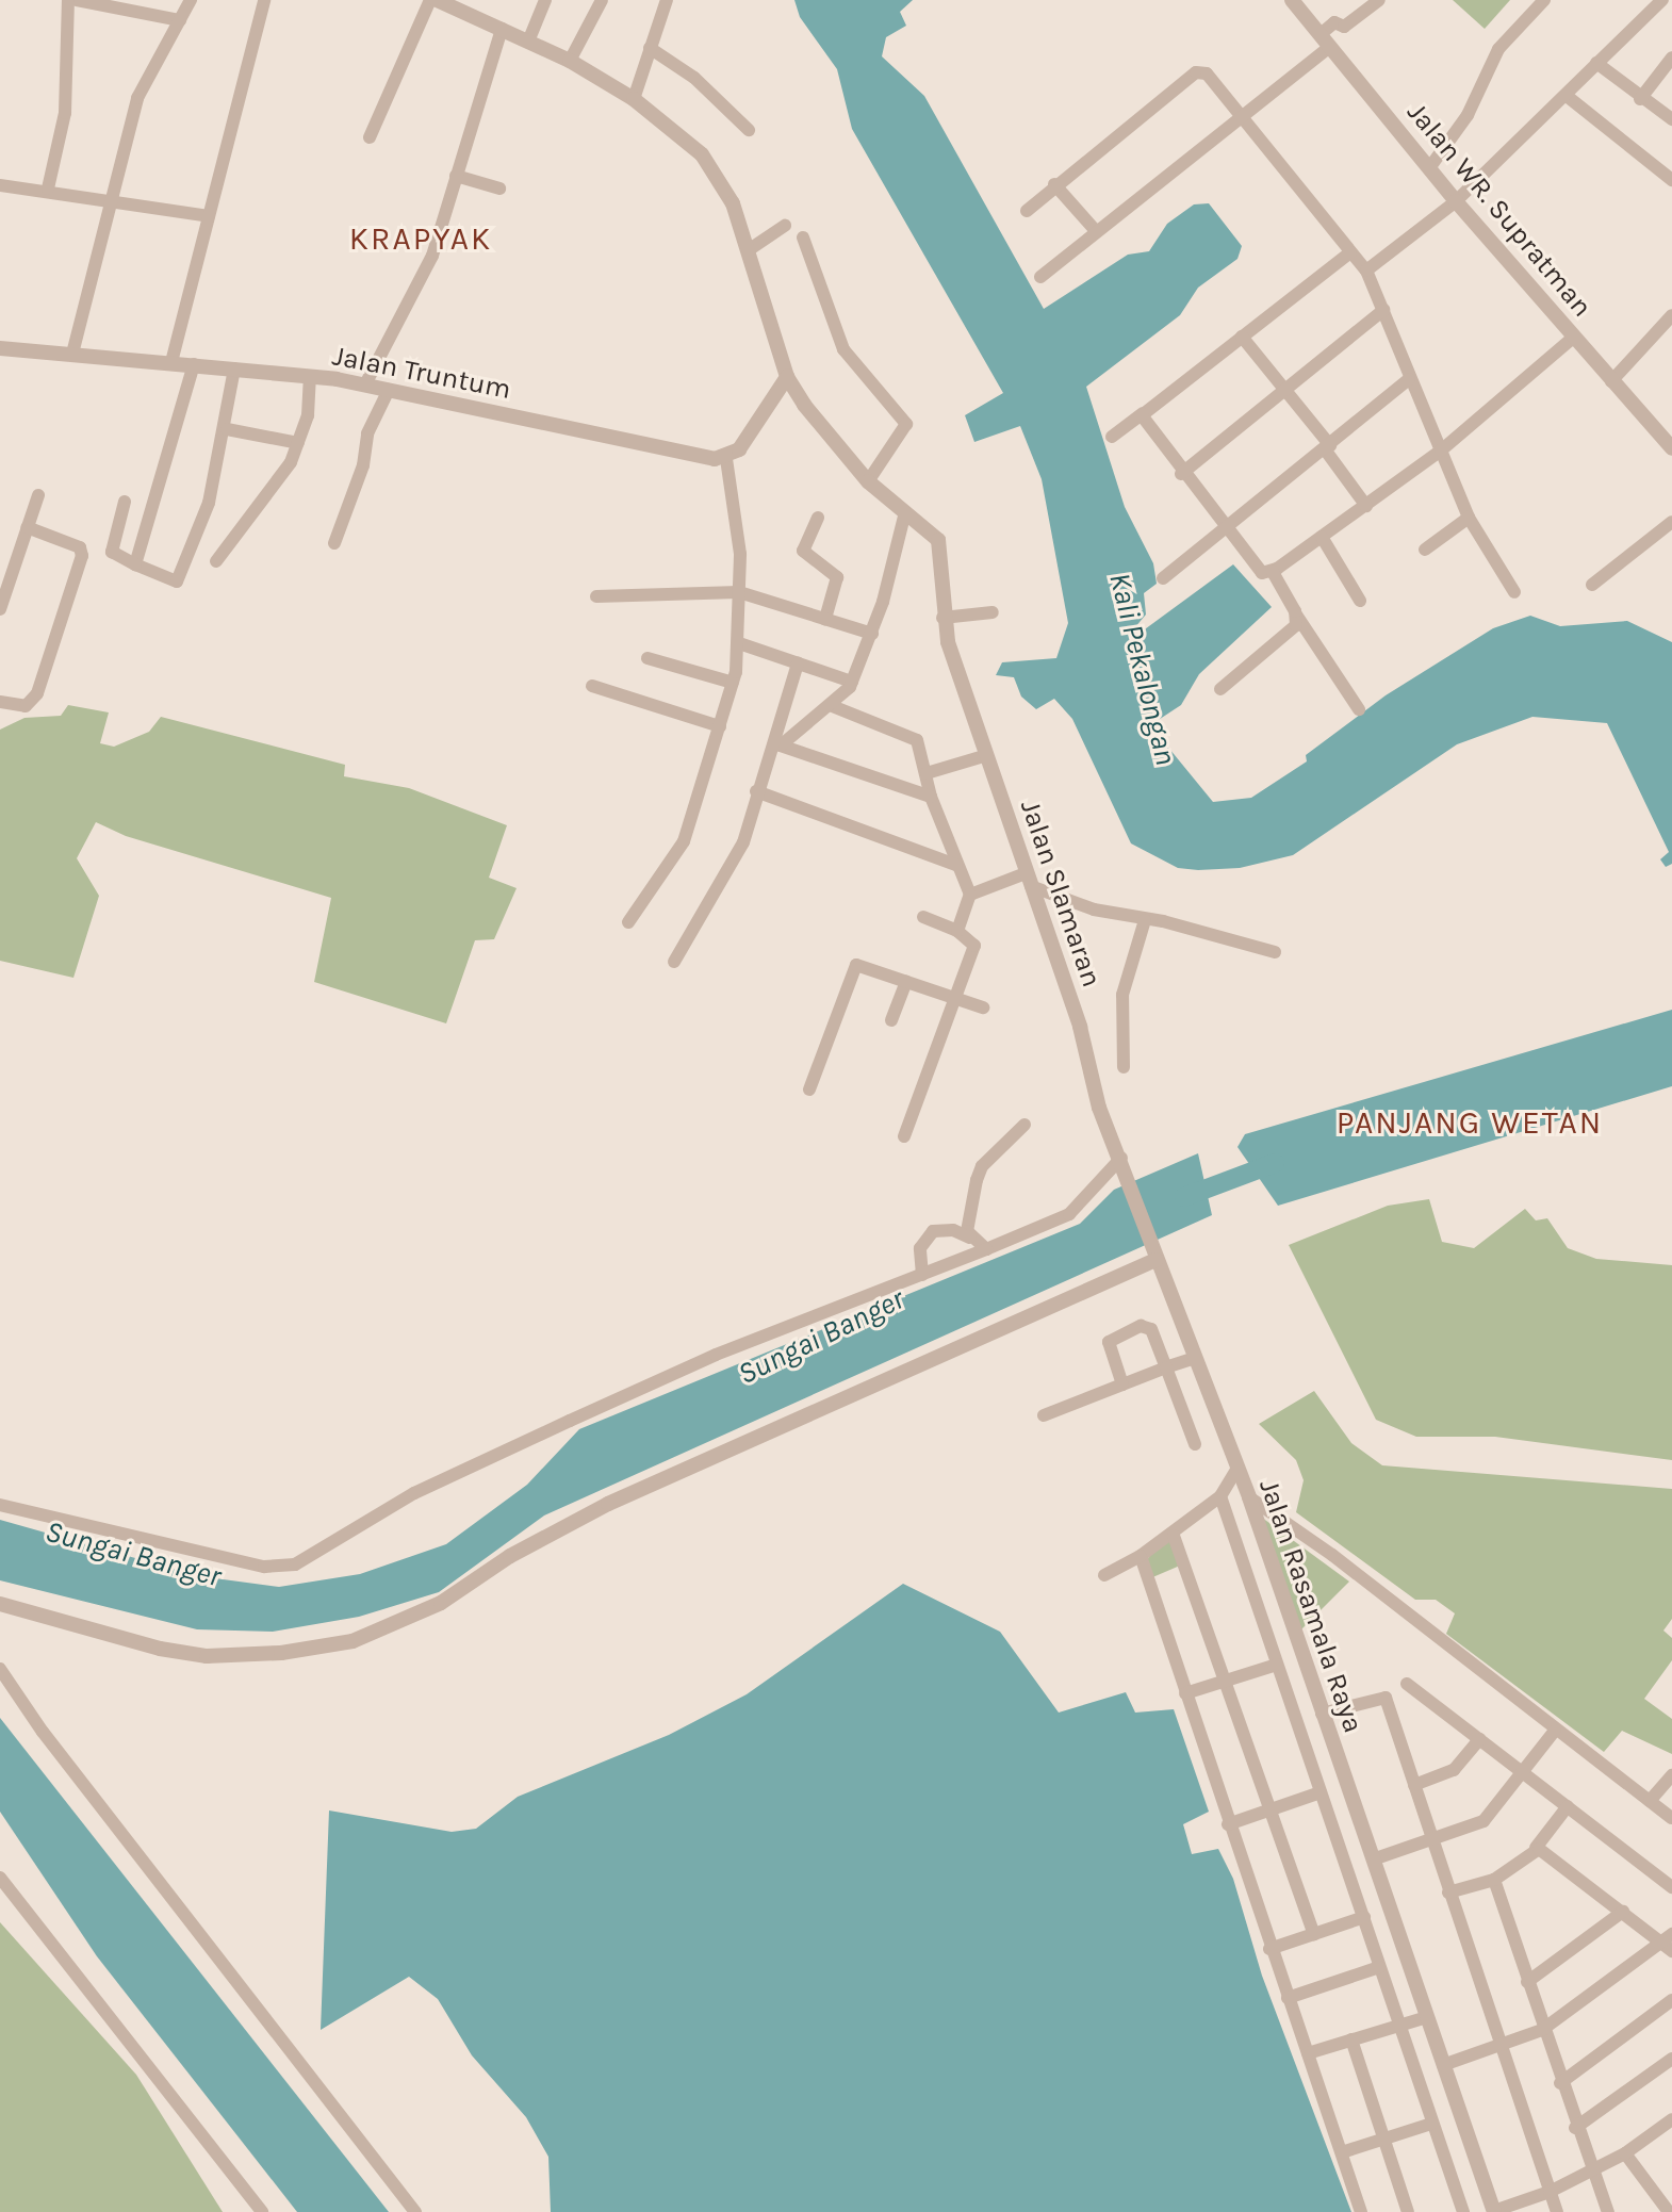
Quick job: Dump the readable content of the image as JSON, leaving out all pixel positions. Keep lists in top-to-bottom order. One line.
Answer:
{"streets":{"street":["Jalan WR. Supratman","Jalan Truntum","Jalan Slamaran","Jalan Rasamala Raya"]},"crossings":[["Jalan Slamaran","Jalan Rasamala Raya"]],"districts":["KRAPYAK","PANJANG WETAN"],"water":["Kali Pekalongan","Sungai Banger"]}
